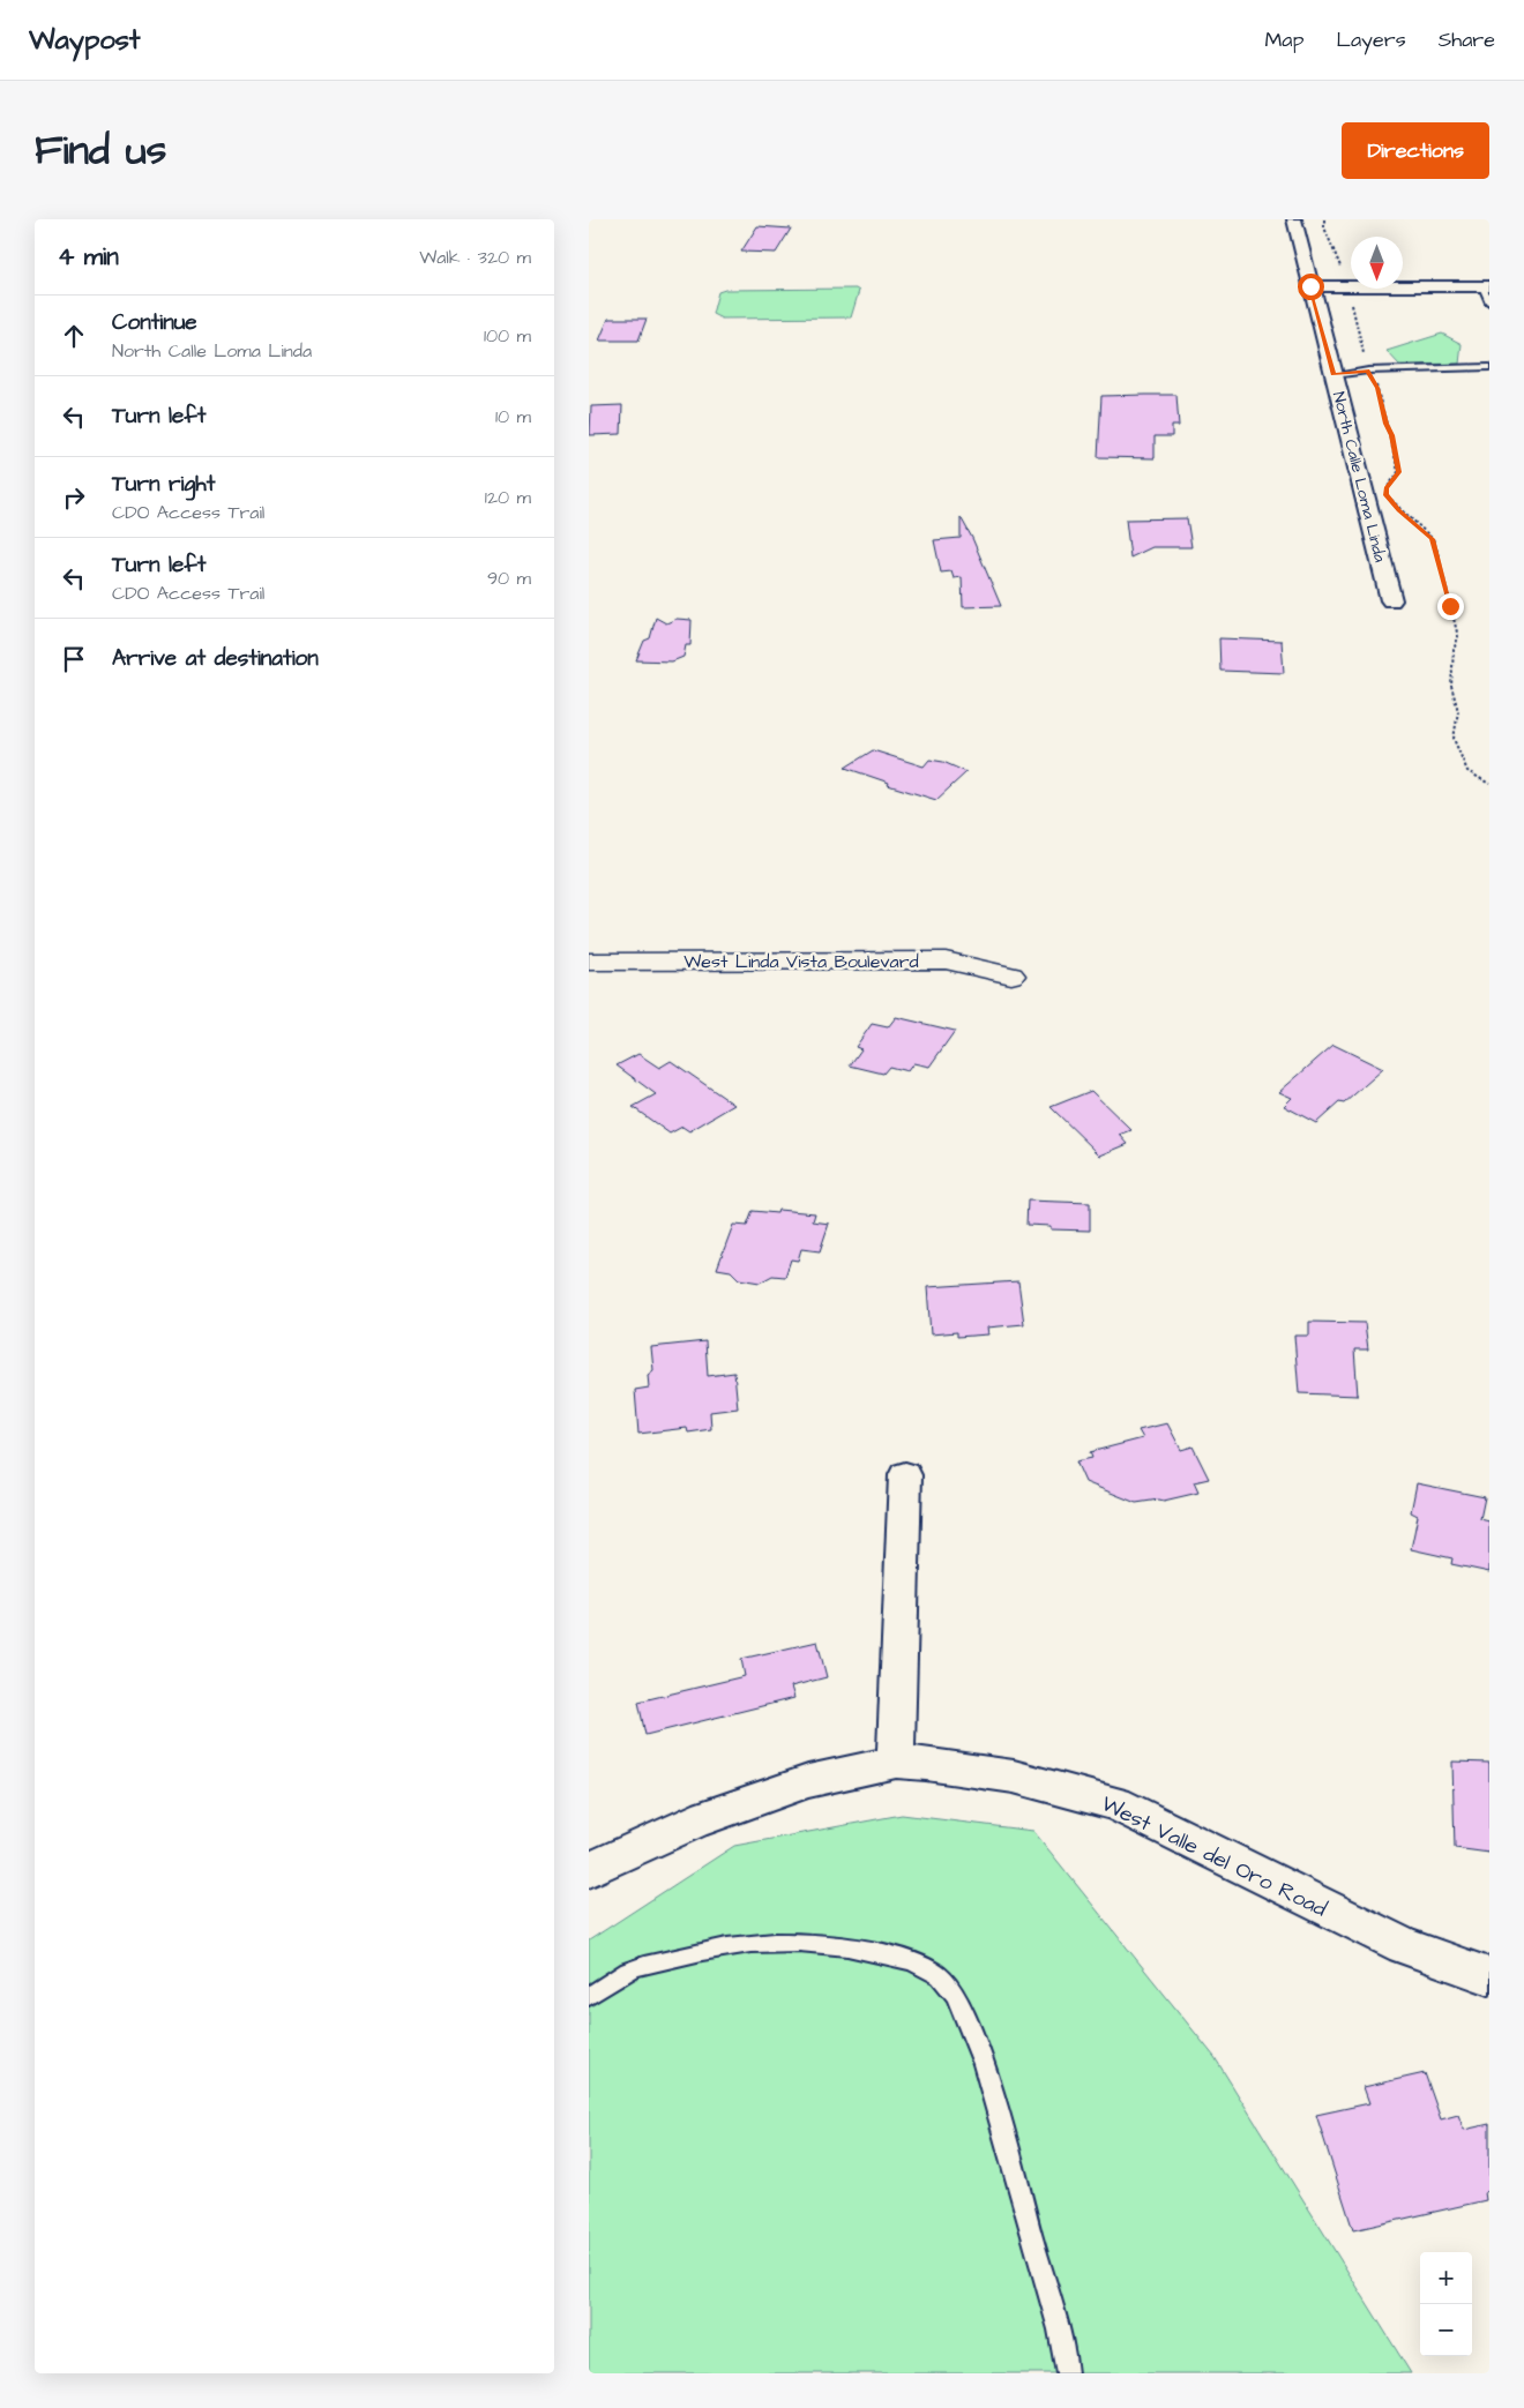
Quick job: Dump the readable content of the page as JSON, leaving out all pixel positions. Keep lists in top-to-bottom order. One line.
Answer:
{"streets":{"street":["North Calle Loma Linda","West Linda Vista Boulevard","West Valle del Oro Road"]},"north":"bottom","page":{"header":"Waypost","nav":["Map","Layers","Share"],"title":"Find us","buttons":"Directions","heading":["4 min","Walk · 320 m"],"list":[["Continue","North Calle Loma Linda","100 m"],["Turn left","10 m"],["Turn right","CDO Access Trail","120 m"],["Turn left","CDO Access Trail","90 m"],"Arrive at destination"],"map_buttons":["+","−"]}}
